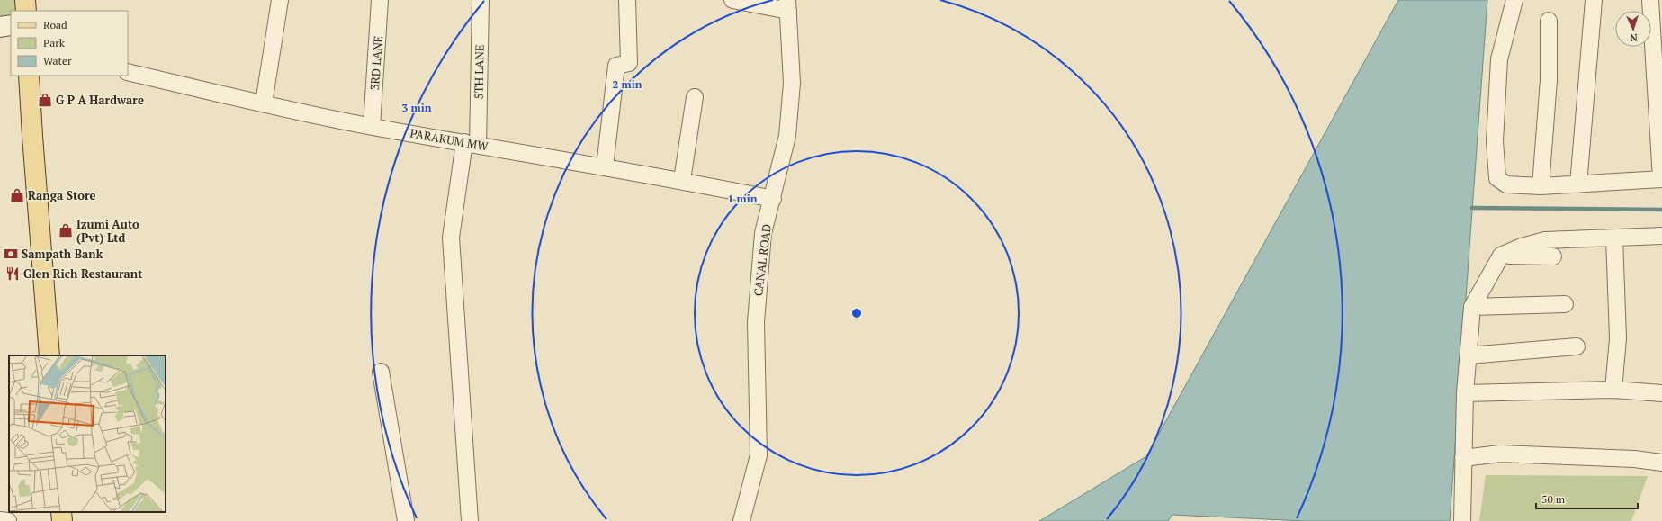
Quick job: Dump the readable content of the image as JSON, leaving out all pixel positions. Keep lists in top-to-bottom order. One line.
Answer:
{"streets":{"street":["3RD LANE","5TH LANE","PARAKUM MW","CANAL ROAD"]},"crossings":[["3RD LANE","PARAKUM MW"],["5TH LANE","PARAKUM MW"],["PARAKUM MW","CANAL ROAD"]],"places":{"shop":["G P A Hardware","Ranga Store","Izumi Auto (Pvt) Ltd"],"bank":["Sampath Bank"],"restaurant":["Glen Rich Restaurant"]},"legend":["Road","Park","Water"],"scale_bar":"50 m","north":"bottom","rings":["2 min","3 min","1 min"]}
